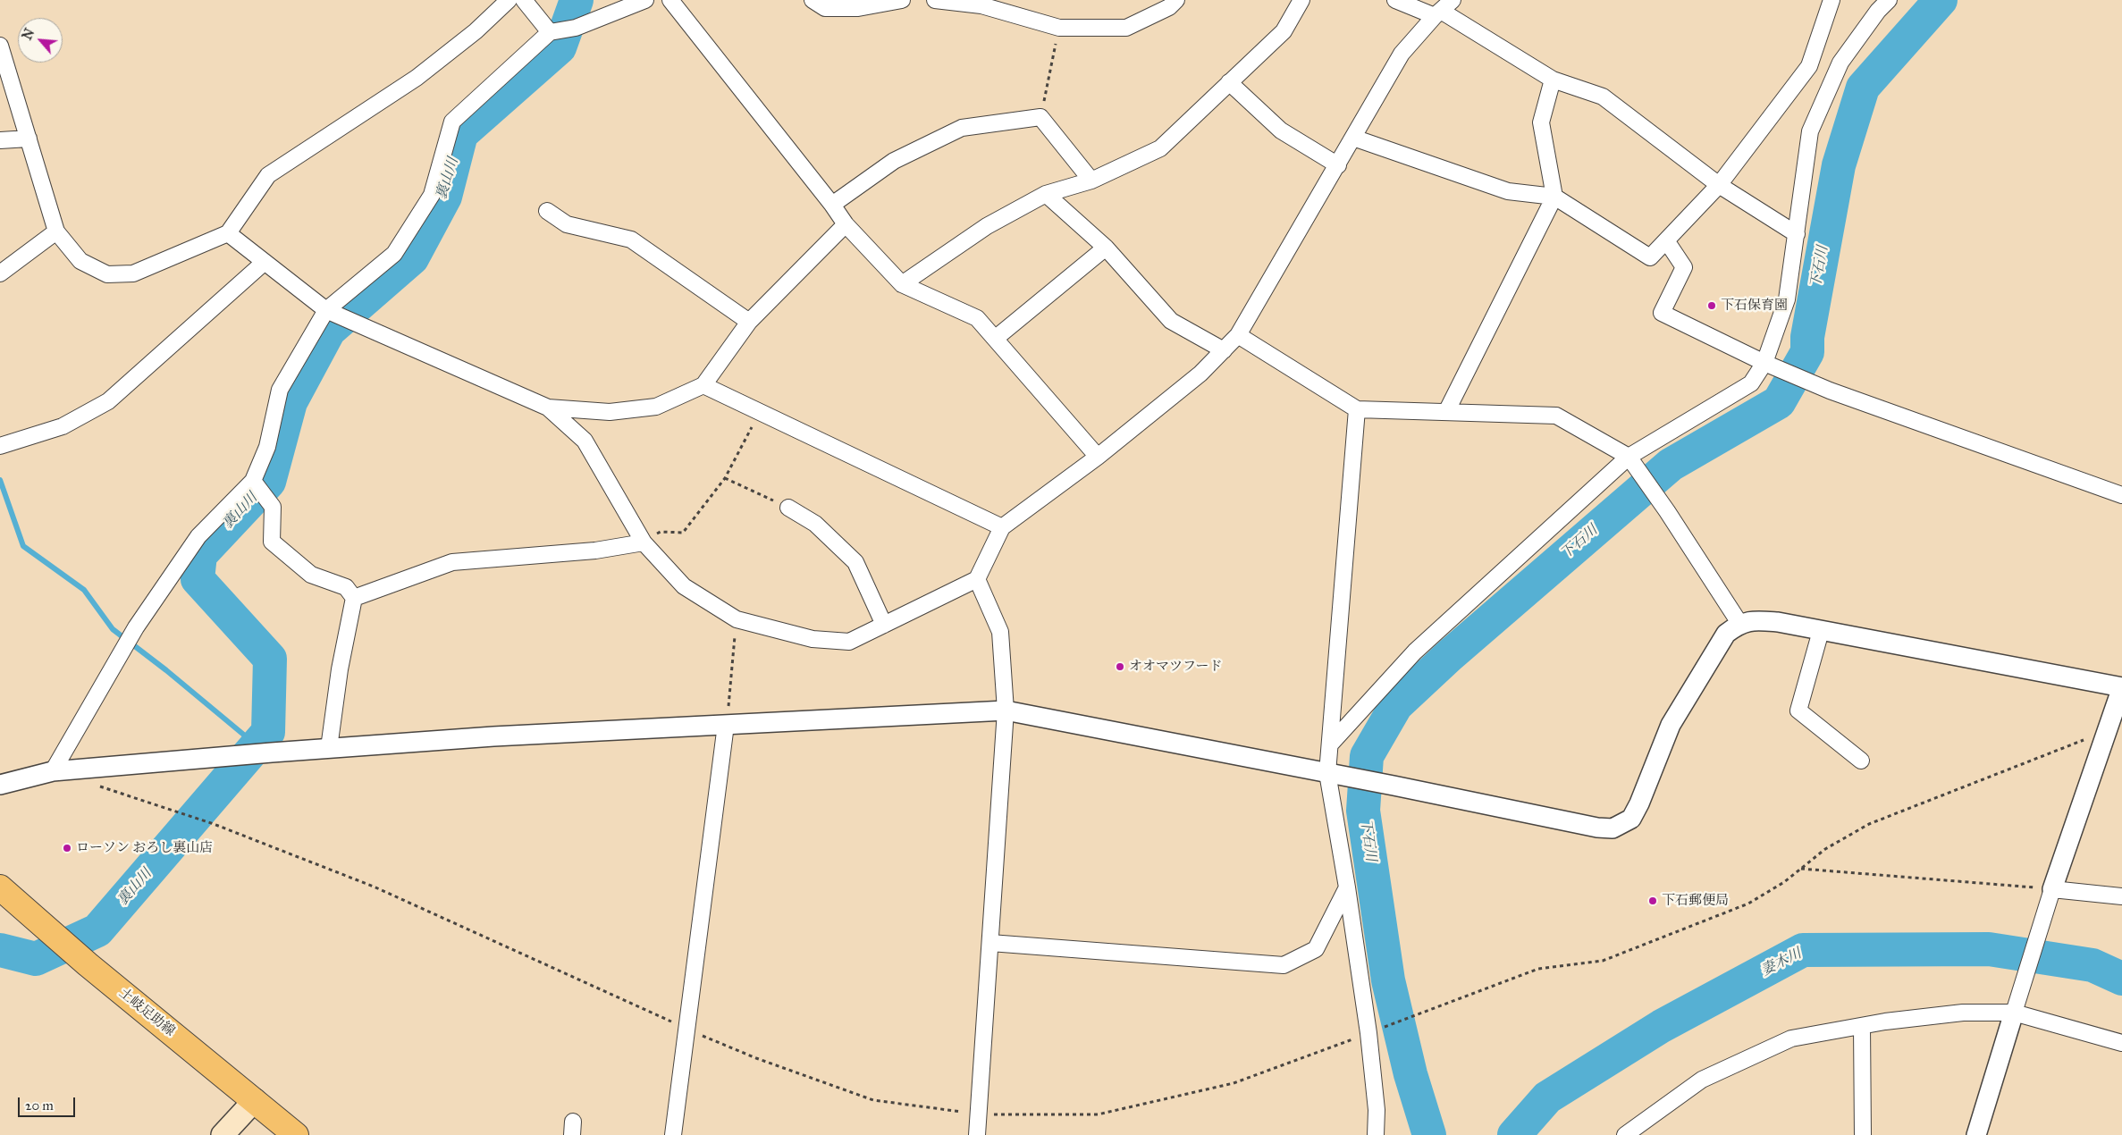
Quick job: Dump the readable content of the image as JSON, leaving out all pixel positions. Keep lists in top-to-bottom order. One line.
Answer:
{"streets":{"main road":["土岐足助線"]},"water":["裏山川","下石川","妻木川"],"places":["下石保育園","オオマツフード","ローソン おろし裏山店","下石郵便局"],"scale_bar":"20 m","north":"top left"}
